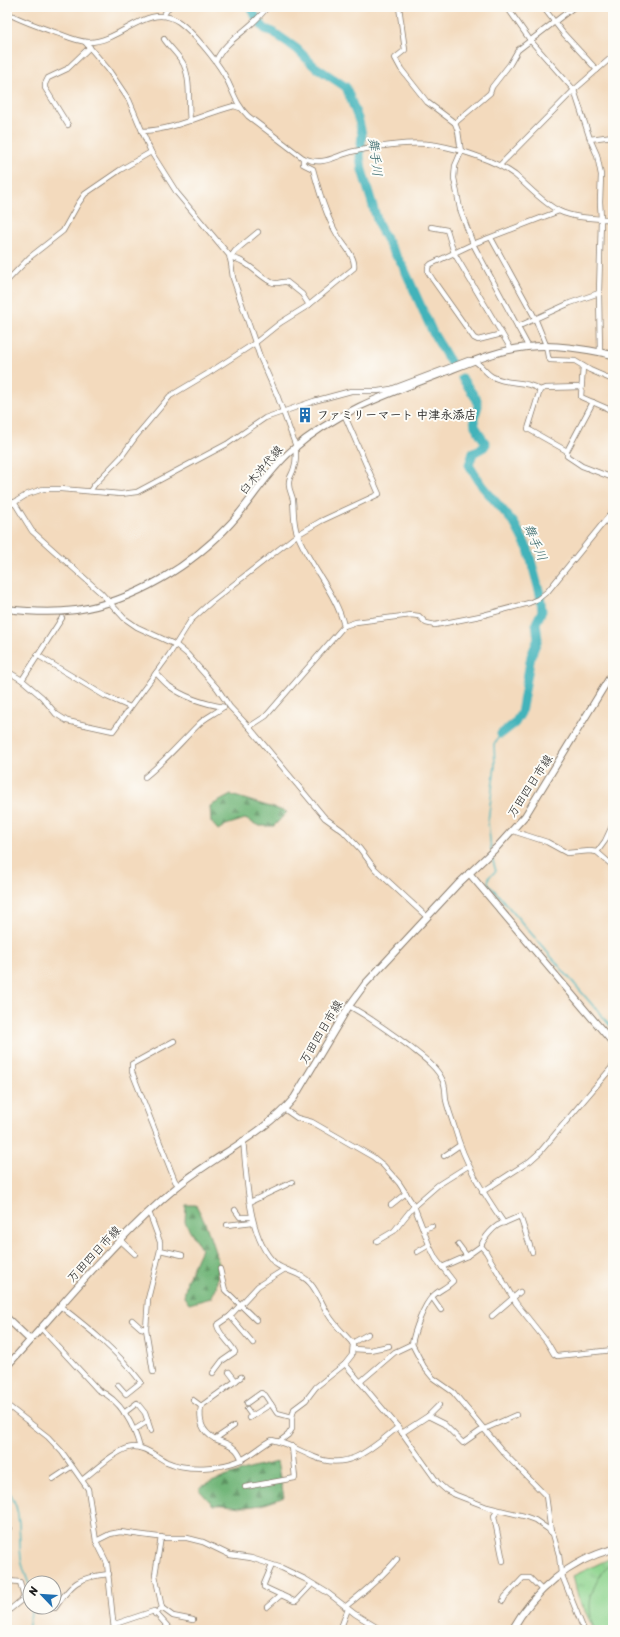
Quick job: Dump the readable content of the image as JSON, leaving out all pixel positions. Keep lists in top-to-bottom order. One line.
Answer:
{"streets":{"main road":["臼木沖代線","万田四日市線"]},"water":["舞手川"],"places":{"building":["ファミリーマート 中津永添店"]},"north":"top left"}
